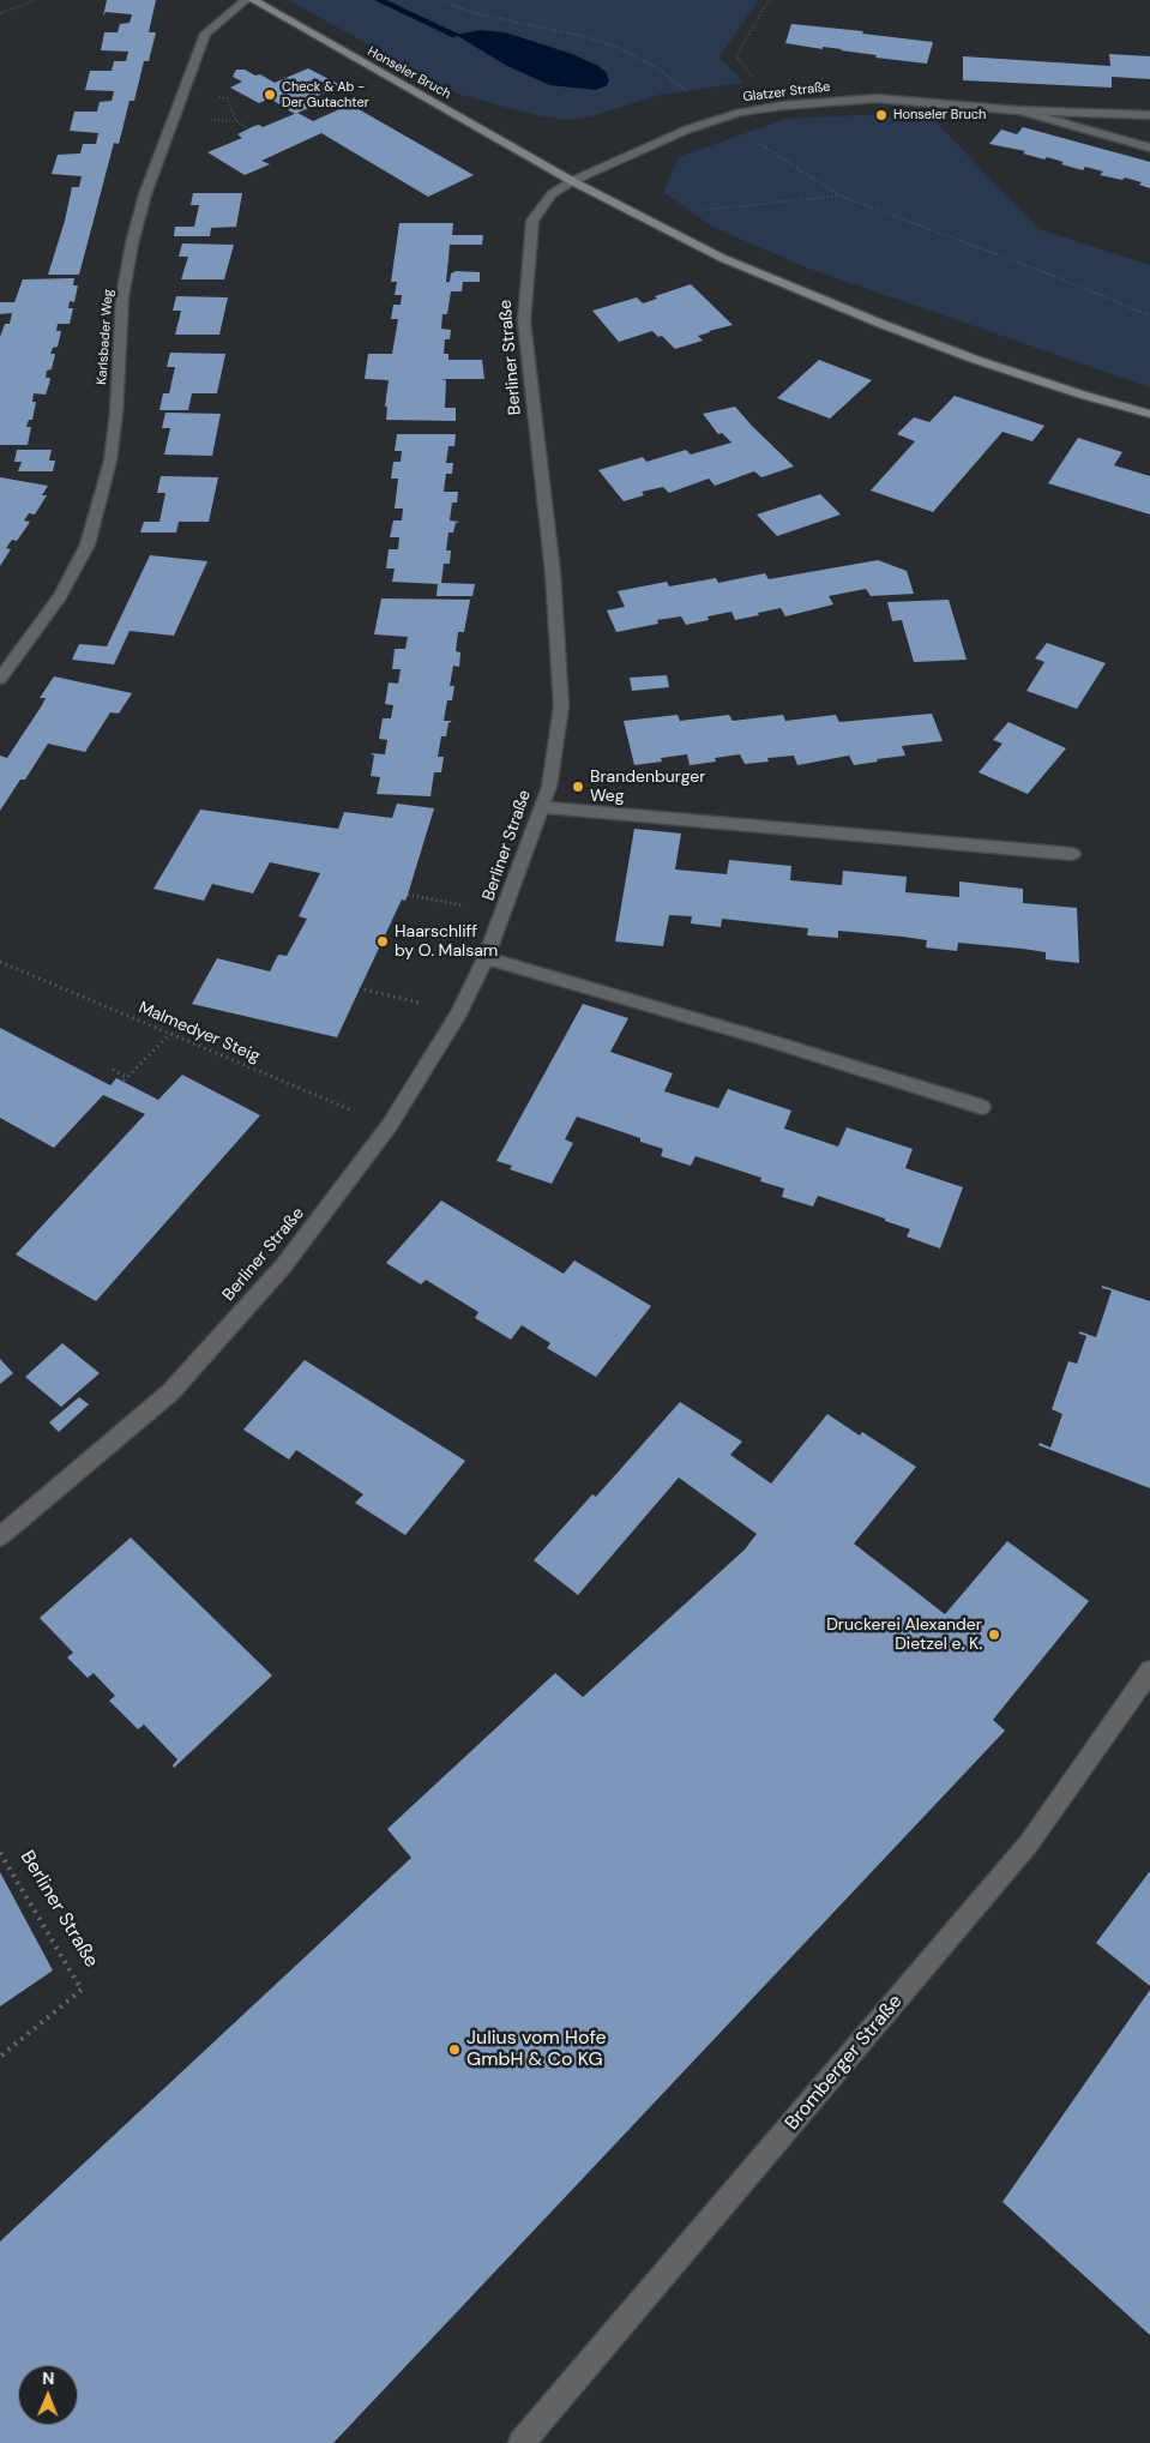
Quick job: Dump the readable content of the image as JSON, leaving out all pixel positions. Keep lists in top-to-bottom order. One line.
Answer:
{"streets":{"street":["Honseler Bruch","Glatzer Straße","Karlsbader Weg","Berliner Straße","Bromberger Straße"],"path":["Malmedyer Steig"]},"crossings":[["Honseler Bruch","Glatzer Straße"],["Honseler Bruch","Berliner Straße"],["Glatzer Straße","Berliner Straße"],["Berliner Straße","Malmedyer Steig"]],"places":["Check & Ab - Der Gutachter","Honseler Bruch","Brandenburger Weg","Haarschliff by O. Malsam","Druckerei Alexander Dietzel e. K.","Julius vom Hofe GmbH & Co KG"],"north":"top"}
